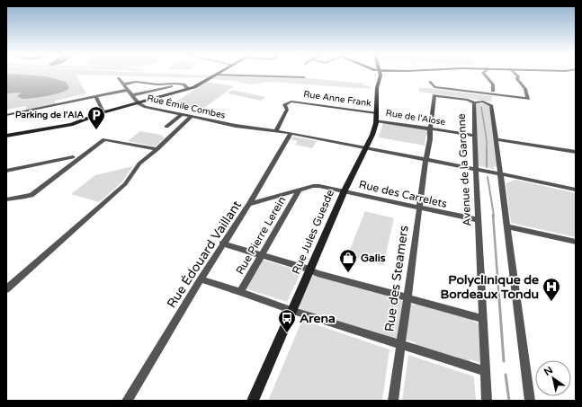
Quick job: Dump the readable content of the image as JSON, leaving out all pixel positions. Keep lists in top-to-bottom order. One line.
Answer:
{"streets":{"street":["Rue Anne Frank","Rue Émile Combes","Rue de l'Alose","Avenue de la Garonne","Rue des Carrelets","Rue Jules Guesde","Rue Pierre Lerein","Rue Édouard Vaillant","Rue des Steamers"]},"crossings":[["Rue Anne Frank","Rue Émile Combes"],["Rue Anne Frank","Rue de l'Alose"],["Rue Anne Frank","Rue Jules Guesde"],["Rue Émile Combes","Avenue de la Garonne"],["Rue Émile Combes","Rue Jules Guesde"],["Rue Émile Combes","Rue des Steamers"],["Rue de l'Alose","Avenue de la Garonne"],["Rue de l'Alose","Rue Jules Guesde"],["Rue de l'Alose","Rue des Steamers"],["Avenue de la Garonne","Rue des Carrelets"],["Avenue de la Garonne","Rue des Steamers"],["Rue des Carrelets","Rue Jules Guesde"],["Rue des Carrelets","Rue Édouard Vaillant"],["Rue des Carrelets","Rue des Steamers"],["Rue Jules Guesde","Rue Édouard Vaillant"],["Rue Pierre Lerein","Rue Édouard Vaillant"]],"places":{"parking":["Parking de l'AIA"],"shop":["Galis"],"hospital":["Polyclinique de Bordeaux Tondu"],"bus stop":["Arena"]},"north":"top left"}
